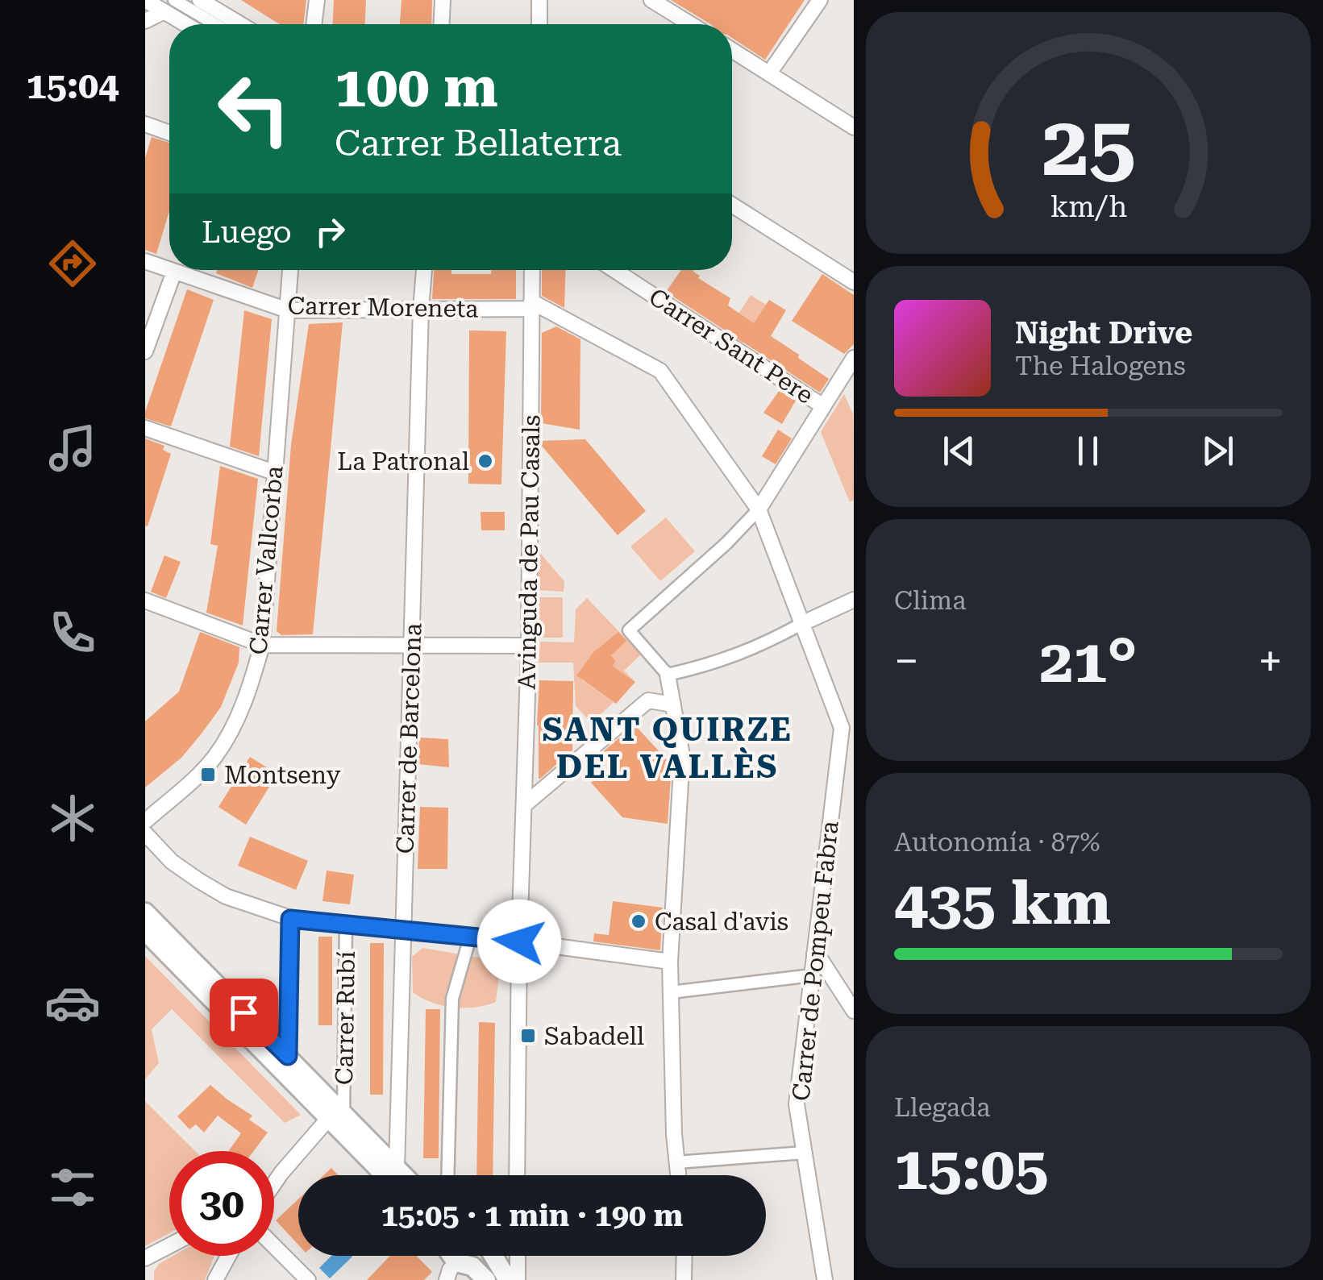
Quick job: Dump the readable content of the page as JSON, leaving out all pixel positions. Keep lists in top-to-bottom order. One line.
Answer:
{"streets":{"street":["Carrer Moreneta","Carrer Sant Pere","Avinguda de Pau Casals","Carrer Vallcorba","Carrer de Barcelona","Carrer de Pompeu Fabra","Carrer Rubí"]},"crossings":[["Carrer Moreneta","Avinguda de Pau Casals"],["Carrer Moreneta","Carrer Vallcorba"],["Carrer Moreneta","Carrer de Barcelona"],["Carrer Moreneta","Carrer de Pompeu Fabra"],["Avinguda de Pau Casals","Carrer de Pompeu Fabra"]],"districts":["SANT QUIRZE DEL VALLÈS"],"places":{"other":["La Patronal","Casal d'avis"],"transit":["Montseny","Sabadell"]},"page":{"tabs":"15:04","turn":["100 m","Carrer Bellaterra"],"then":"Luego","song":["Night Drive","The Halogens"],"tile":["Clima",["Autonomía · 87%","435 km"],["Llegada","15:05"]],"heat":["−","21°","+"],"limit":"30","trip":"15:05 · 1 min · 190 m","gauge":["25","km/h"]}}
